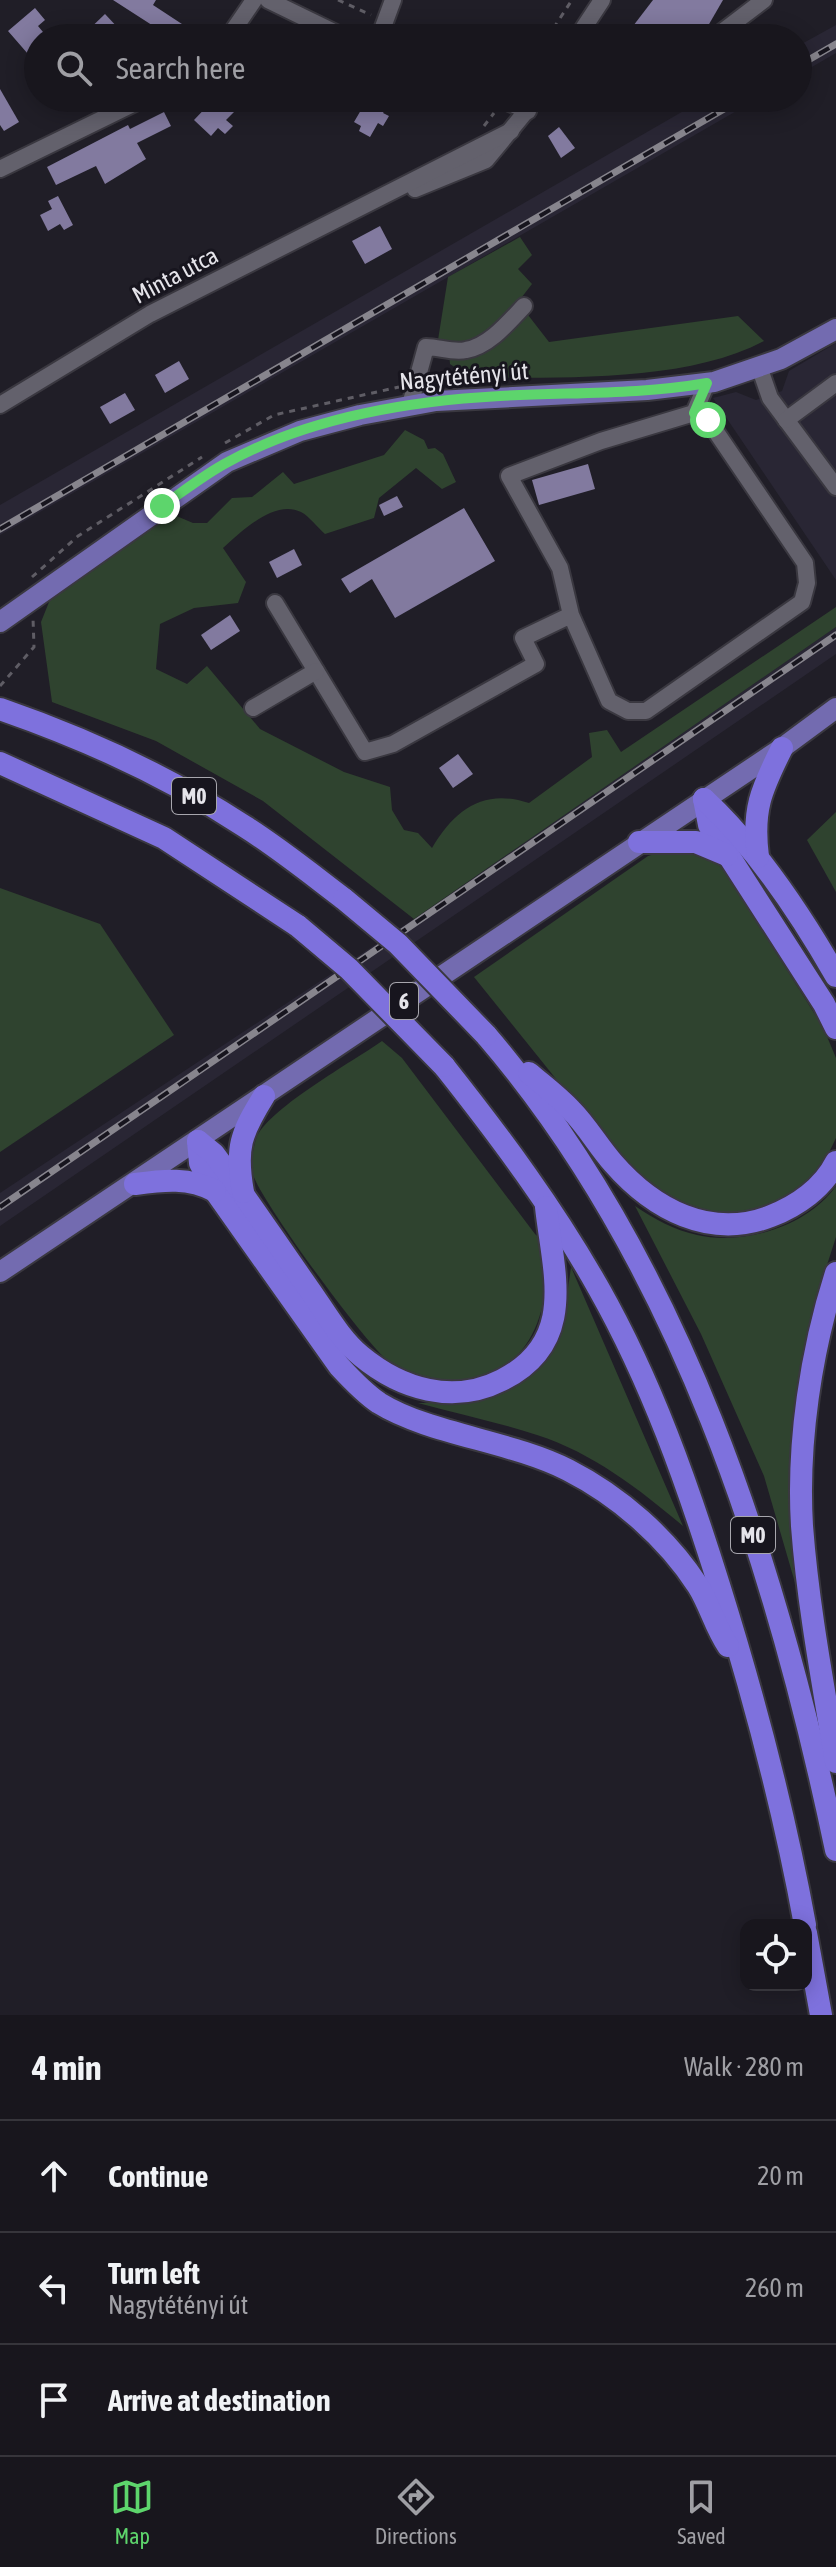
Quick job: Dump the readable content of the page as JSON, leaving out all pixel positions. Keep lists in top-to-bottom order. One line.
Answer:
{"streets":{"highway":["M0"],"main road":["Nagytétényi út","6"],"street":["Minta utca"]},"page":{"search":"Search here","heading":["4 min","Walk · 280 m"],"list":[["Continue","20 m"],["Turn left","Nagytétényi út","260 m"],"Arrive at destination"],"nav":["Map","Directions","Saved"]}}
